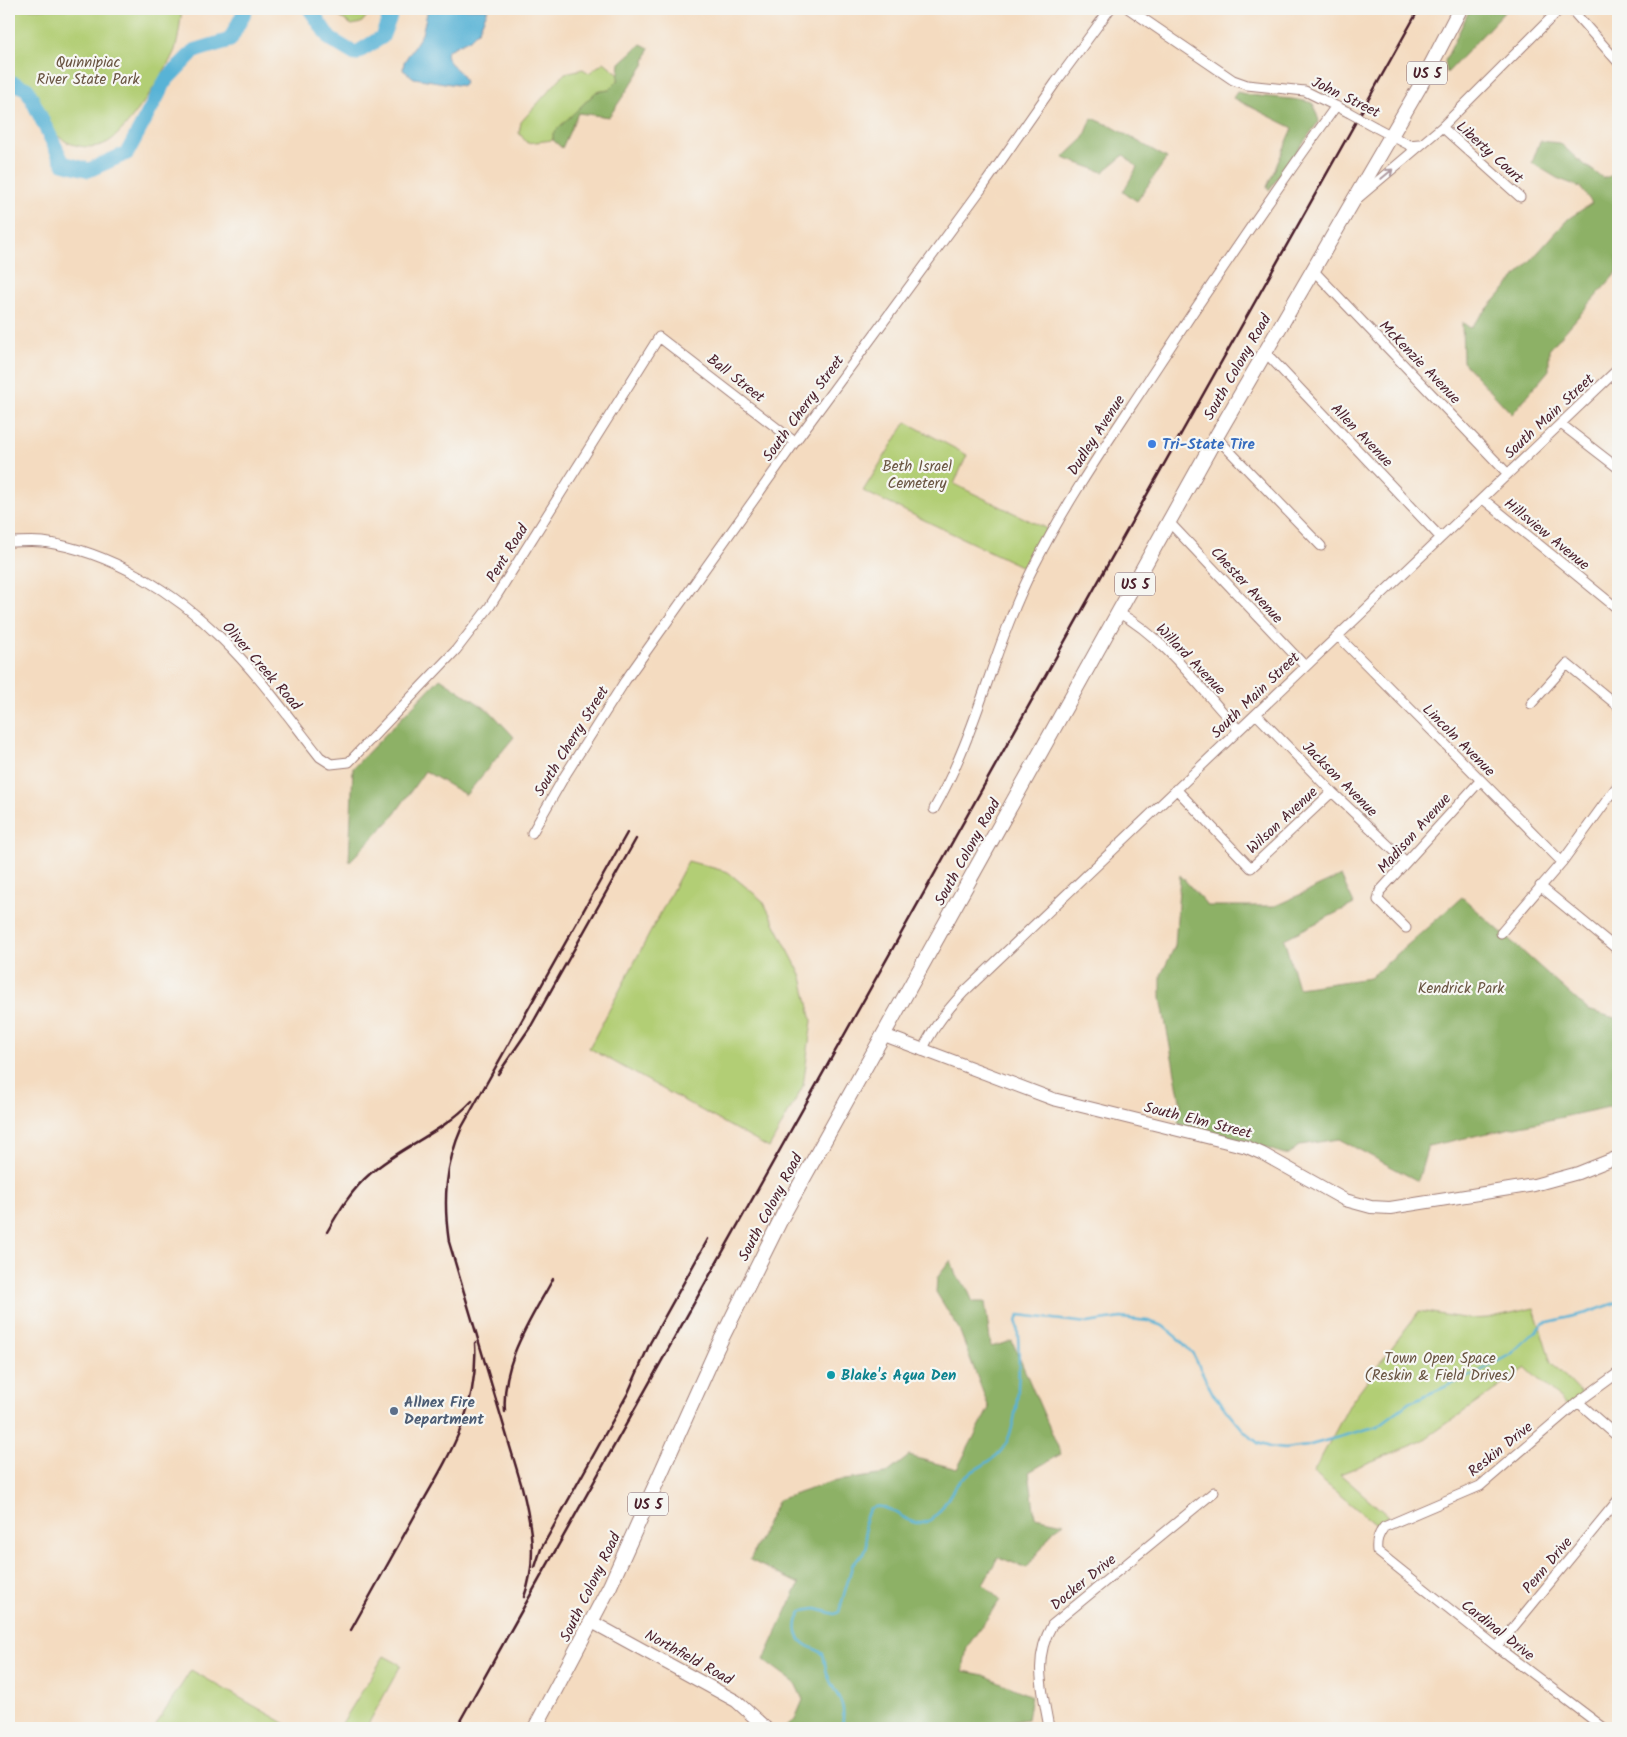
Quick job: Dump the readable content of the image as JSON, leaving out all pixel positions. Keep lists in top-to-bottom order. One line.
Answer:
{"streets":{"main road":["US 5","South Colony Road","South Elm Street","Northfield Road"],"street":["John Street","Liberty Court","McKenzie Avenue","Ball Street","South Cherry Street","South Main Street","Dudley Avenue","Allen Avenue","Hillsview Avenue","Pent Road","Chester Avenue","Willard Avenue","Oliver Creek Road","Lincoln Avenue","Jackson Avenue","Wilson Avenue","Madison Avenue","Reskin Drive","Penn Drive","Docker Drive","Cardinal Drive"]},"crossings":[["John Street","South Colony Road"],["John Street","Dudley Avenue"],["McKenzie Avenue","South Colony Road"],["McKenzie Avenue","South Main Street"],["South Colony Road","Allen Avenue"],["South Colony Road","Chester Avenue"],["South Colony Road","Willard Avenue"],["South Colony Road","South Elm Street"],["South Colony Road","Northfield Road"],["Ball Street","South Cherry Street"],["Ball Street","Pent Road"],["South Main Street","Allen Avenue"],["South Main Street","Hillsview Avenue"],["South Main Street","Chester Avenue"],["South Main Street","Willard Avenue"],["South Main Street","Lincoln Avenue"],["South Main Street","Jackson Avenue"],["South Main Street","Wilson Avenue"],["South Main Street","South Elm Street"],["Pent Road","Oliver Creek Road"],["Lincoln Avenue","Madison Avenue"],["Jackson Avenue","Wilson Avenue"],["Jackson Avenue","Madison Avenue"],["Reskin Drive","Cardinal Drive"],["Penn Drive","Cardinal Drive"]],"parks":["Quinnipiac River State Park","Beth Israel Cemetery","Kendrick Park","Town Open Space (Reskin & Field Drives)"],"places":["Tri-State Tire","Blake's Aqua Den","Allnex Fire Department"]}
